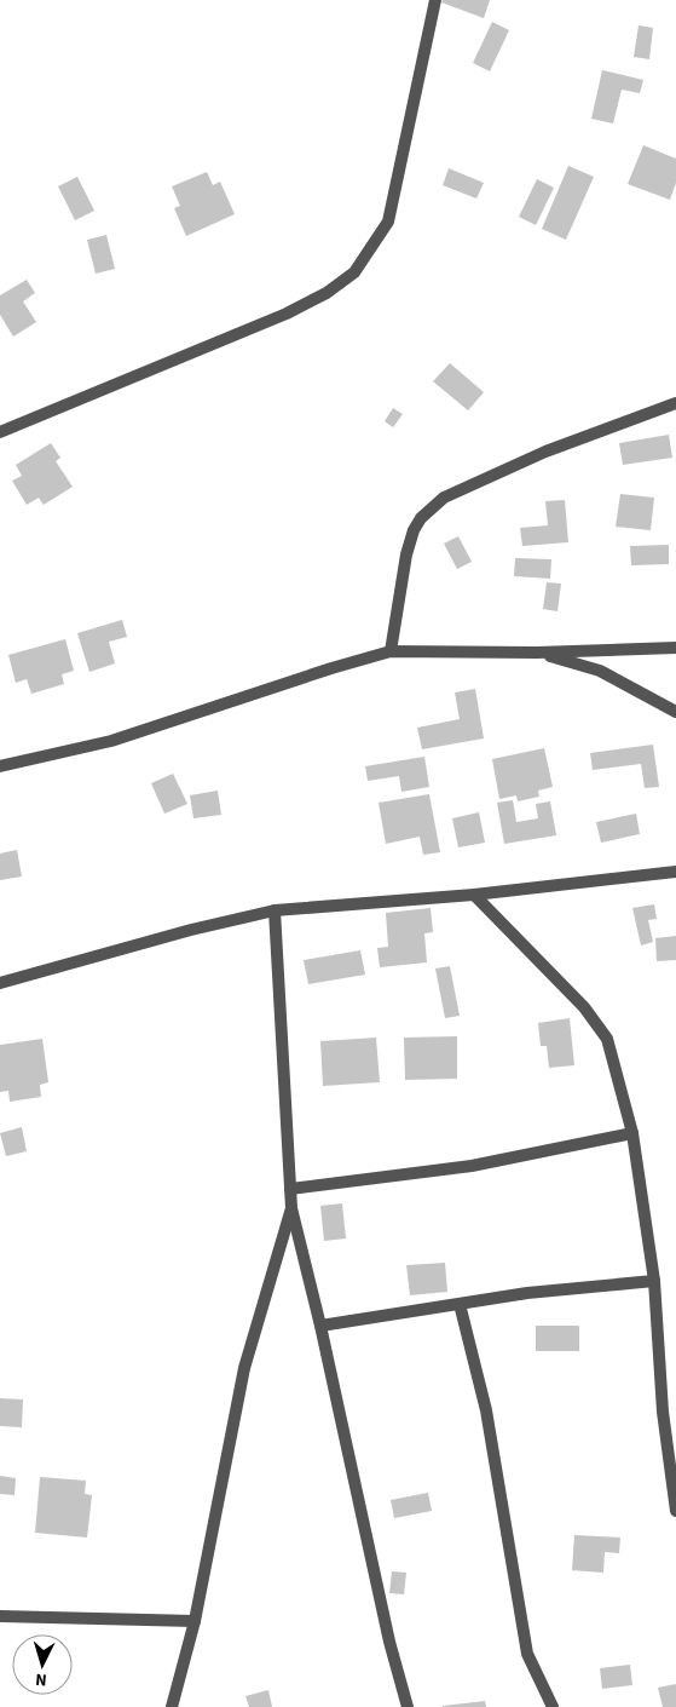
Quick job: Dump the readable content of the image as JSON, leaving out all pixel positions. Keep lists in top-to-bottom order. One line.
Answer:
{"north":"bottom"}
